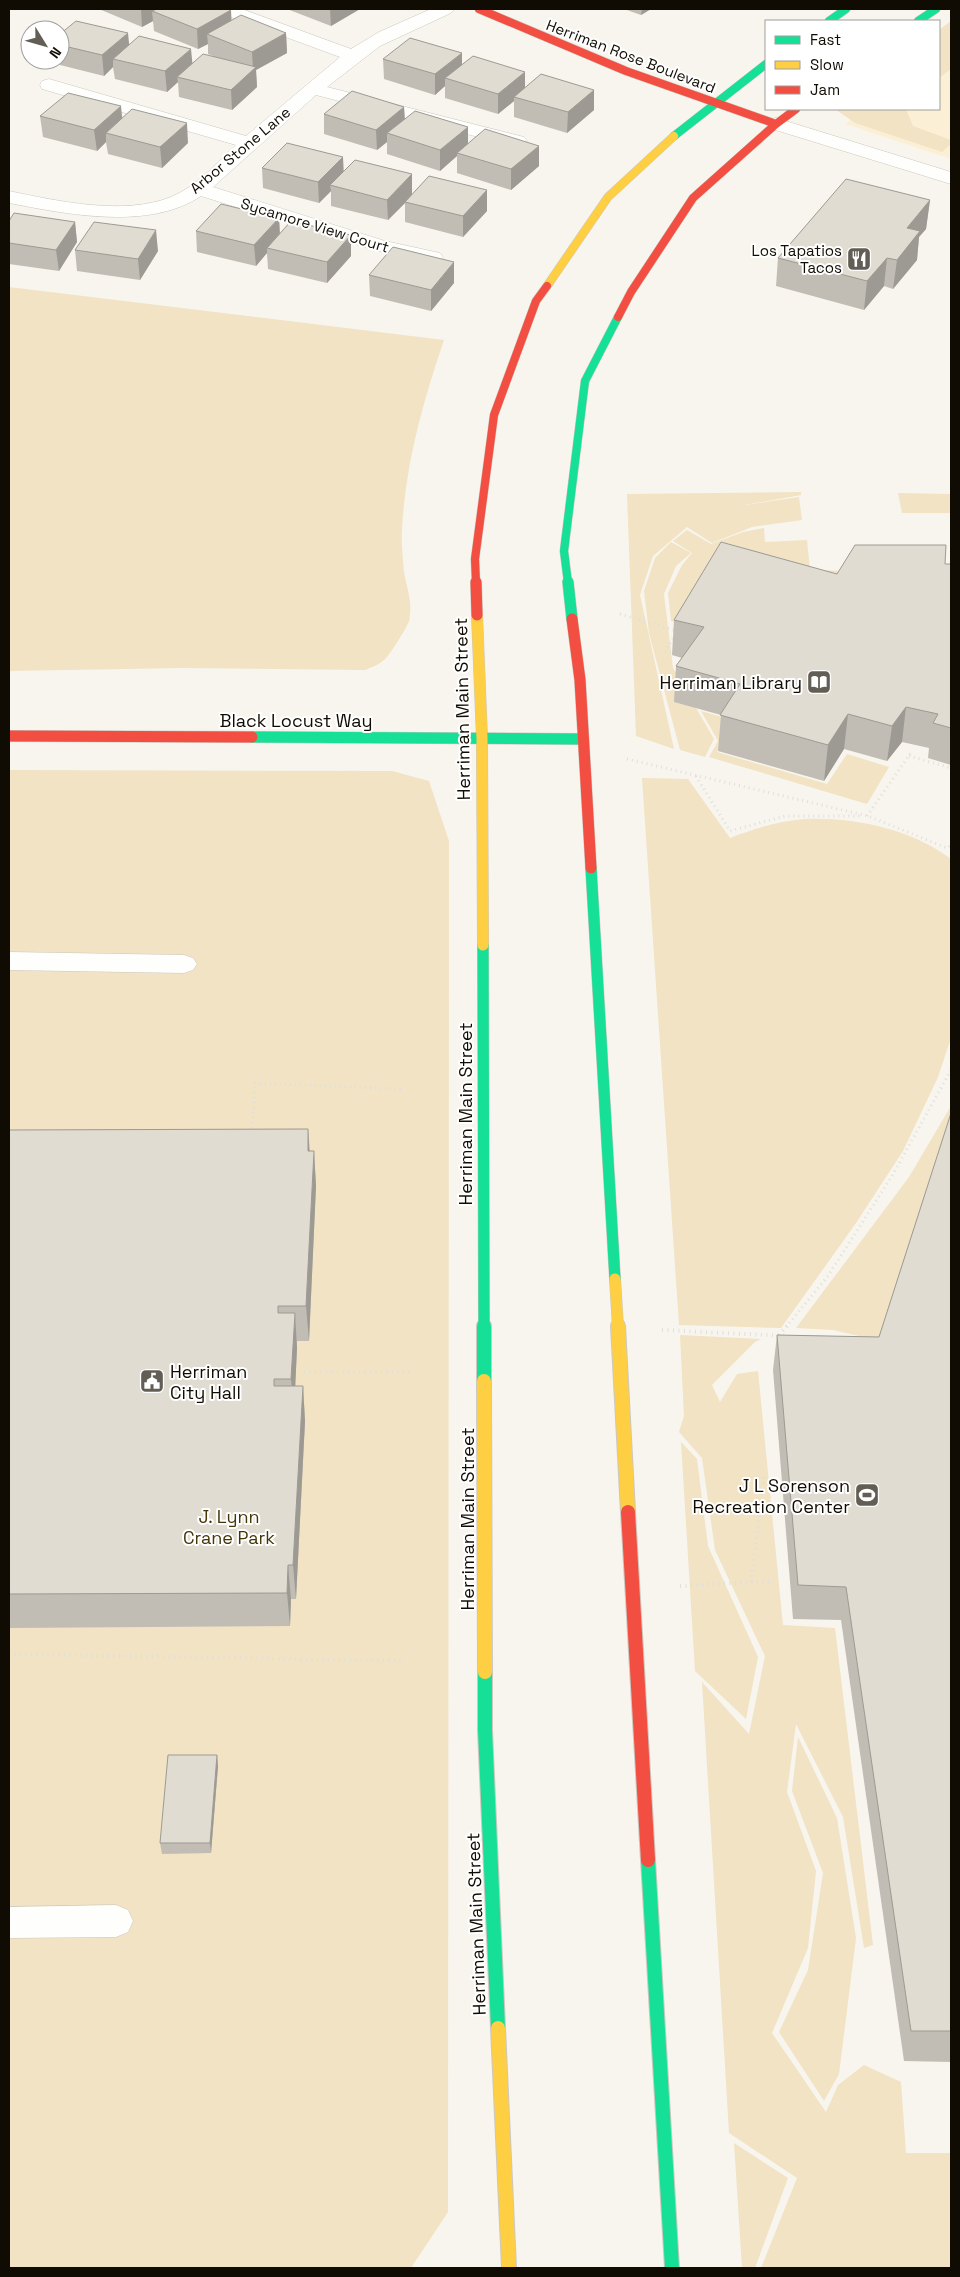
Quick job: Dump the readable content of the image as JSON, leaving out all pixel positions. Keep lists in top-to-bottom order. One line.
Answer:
{"streets":{"main road":["Herriman Rose Boulevard","Herriman Main Street","Black Locust Way"],"street":["Arbor Stone Lane","Sycamore View Court"]},"crossings":[["Herriman Rose Boulevard","Herriman Main Street"],["Arbor Stone Lane","Sycamore View Court"],["Herriman Main Street","Black Locust Way"]],"parks":["J. Lynn Crane Park"],"places":{"restaurant":["Los Tapatios Tacos"],"library":["Herriman Library"],"public building":["Herriman City Hall"],"sports":["J L Sorenson Recreation Center"]},"legend":["Fast","Slow","Jam"],"north":"bottom right"}
